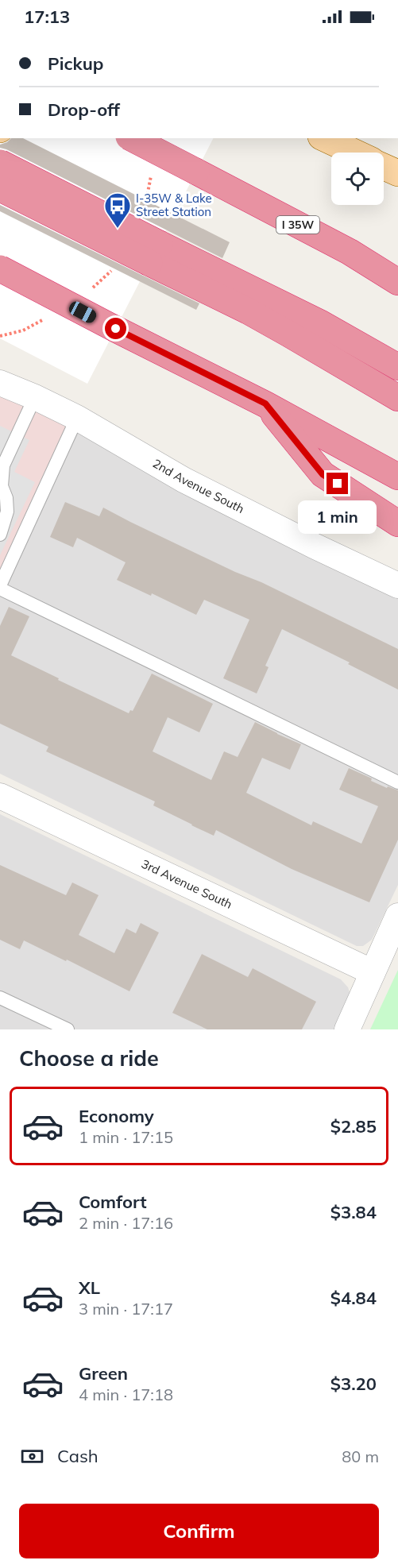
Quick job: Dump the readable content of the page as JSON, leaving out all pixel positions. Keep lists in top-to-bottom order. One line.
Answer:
{"streets":{"highway":["I 35W"],"street":["2nd Avenue South","3rd Avenue South"]},"places":{"bus stop":["I-35W & Lake Street Station"]},"page":{"status":"17:13","banner":["Pickup","Drop-off"],"bubble":"1 min","heading":"Choose a ride","list":[{"name":"Economy","note":"1 min · 17:15","value":"$2.85"},{"name":"Comfort","note":"2 min · 17:16","value":"$3.84"},{"name":"XL","note":"3 min · 17:17","value":"$4.84"},{"name":"Green","note":"4 min · 17:18","value":"$3.20"}],"pay":["Cash","80 m"],"buttons":"Confirm"}}
